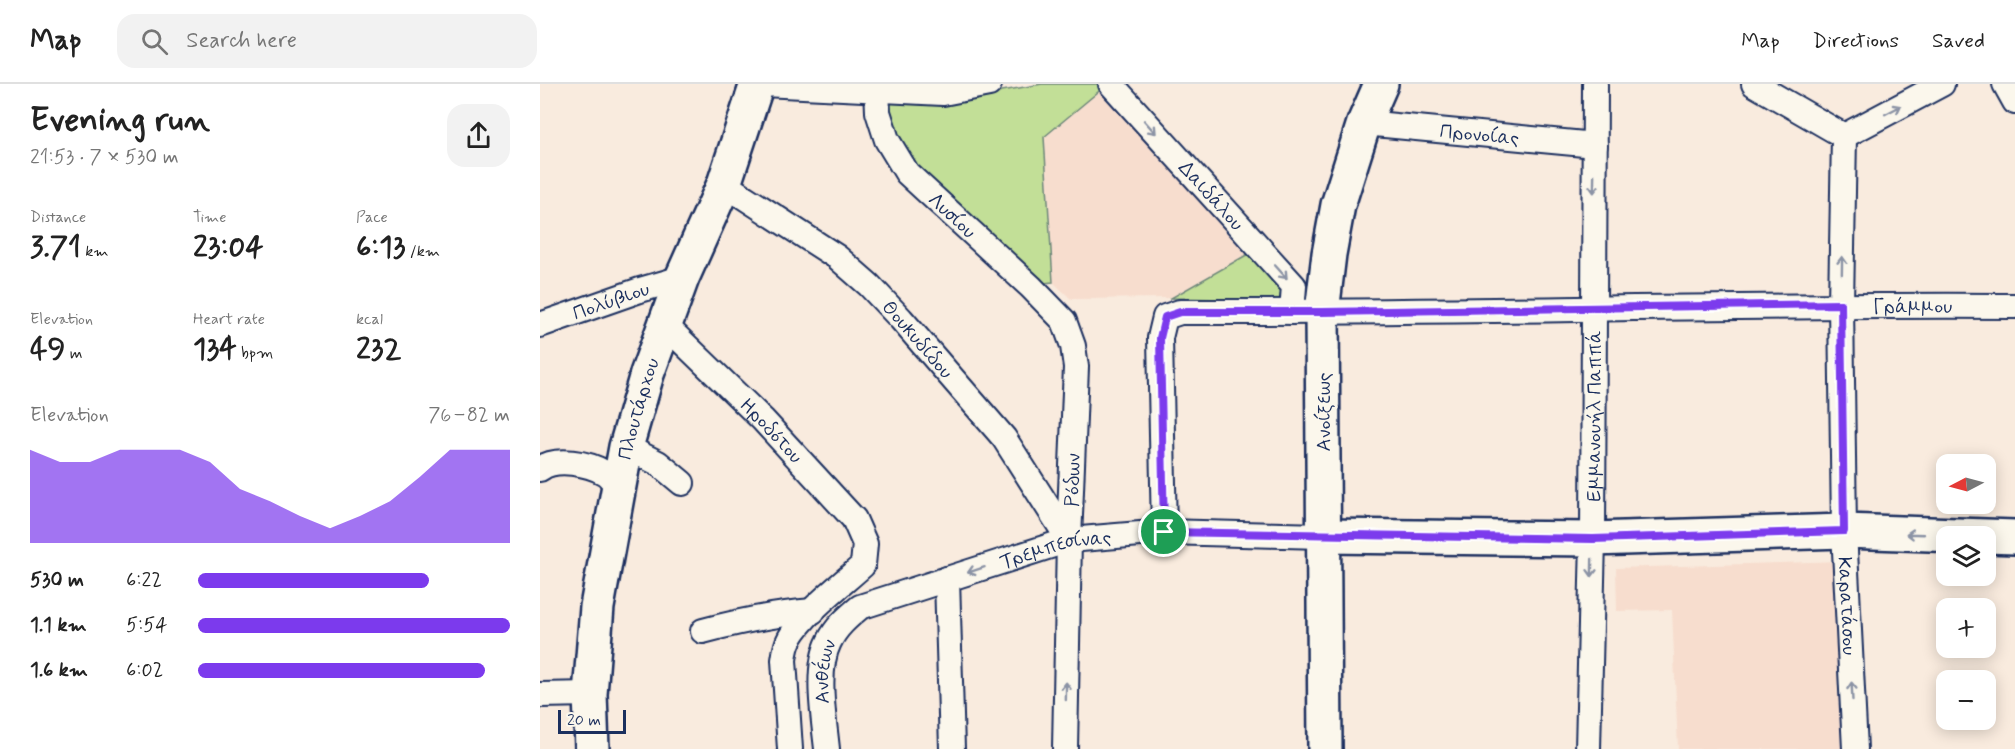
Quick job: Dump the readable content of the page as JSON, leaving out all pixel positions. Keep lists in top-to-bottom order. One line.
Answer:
{"streets":{"street":["Προνοίας","Δαιδάλου","Λυσίου","Πολύβιου","Γράμμου","Θουκυδίδου","Πλουτάρχου","Ανοίξεως","Εμμανουήλ Παππά","Ηροδότου","Ρόδων","Τρεμπεσίνας","Καρατάσου","Ανθέων"]},"crossings":[["Προνοίας","Ανοίξεως"],["Προνοίας","Εμμανουήλ Παππά"],["Δαιδάλου","Γράμμου"],["Δαιδάλου","Ανοίξεως"],["Λυσίου","Ρόδων"],["Πολύβιου","Πλουτάρχου"],["Γράμμου","Ανοίξεως"],["Γράμμου","Εμμανουήλ Παππά"],["Γράμμου","Τρεμπεσίνας"],["Γράμμου","Καρατάσου"],["Θουκυδίδου","Πλουτάρχου"],["Θουκυδίδου","Ρόδων"],["Θουκυδίδου","Τρεμπεσίνας"],["Πλουτάρχου","Ηροδότου"],["Ανοίξεως","Τρεμπεσίνας"],["Εμμανουήλ Παππά","Τρεμπεσίνας"],["Ρόδων","Τρεμπεσίνας"],["Τρεμπεσίνας","Καρατάσου"],["Τρεμπεσίνας","Ανθέων"]],"one_way":["Δαιδάλου","Εμμανουήλ Παππά","Καρατάσου"],"scale_bar":"20 m","north":"left","page":{"header":"Map","search":"Search here","nav":["Map","Directions","Saved"],"heading":["Evening run","21:53 · 7 × 530 m"],"stats":[["Distance","3.71 km"],["Time","23:04"],["Pace","6:13 /km"],["Elevation","49 m"],["Heart rate","134 bpm"],["kcal","232"]],"chart":["Elevation","76–82 m"],"map_buttons":["+","−"],"list":[{"name":"530 m","note":"6:22"},{"name":"1.1 km","note":"5:54"},{"name":"1.6 km","note":"6:02"}],"scale":"20 m"}}
